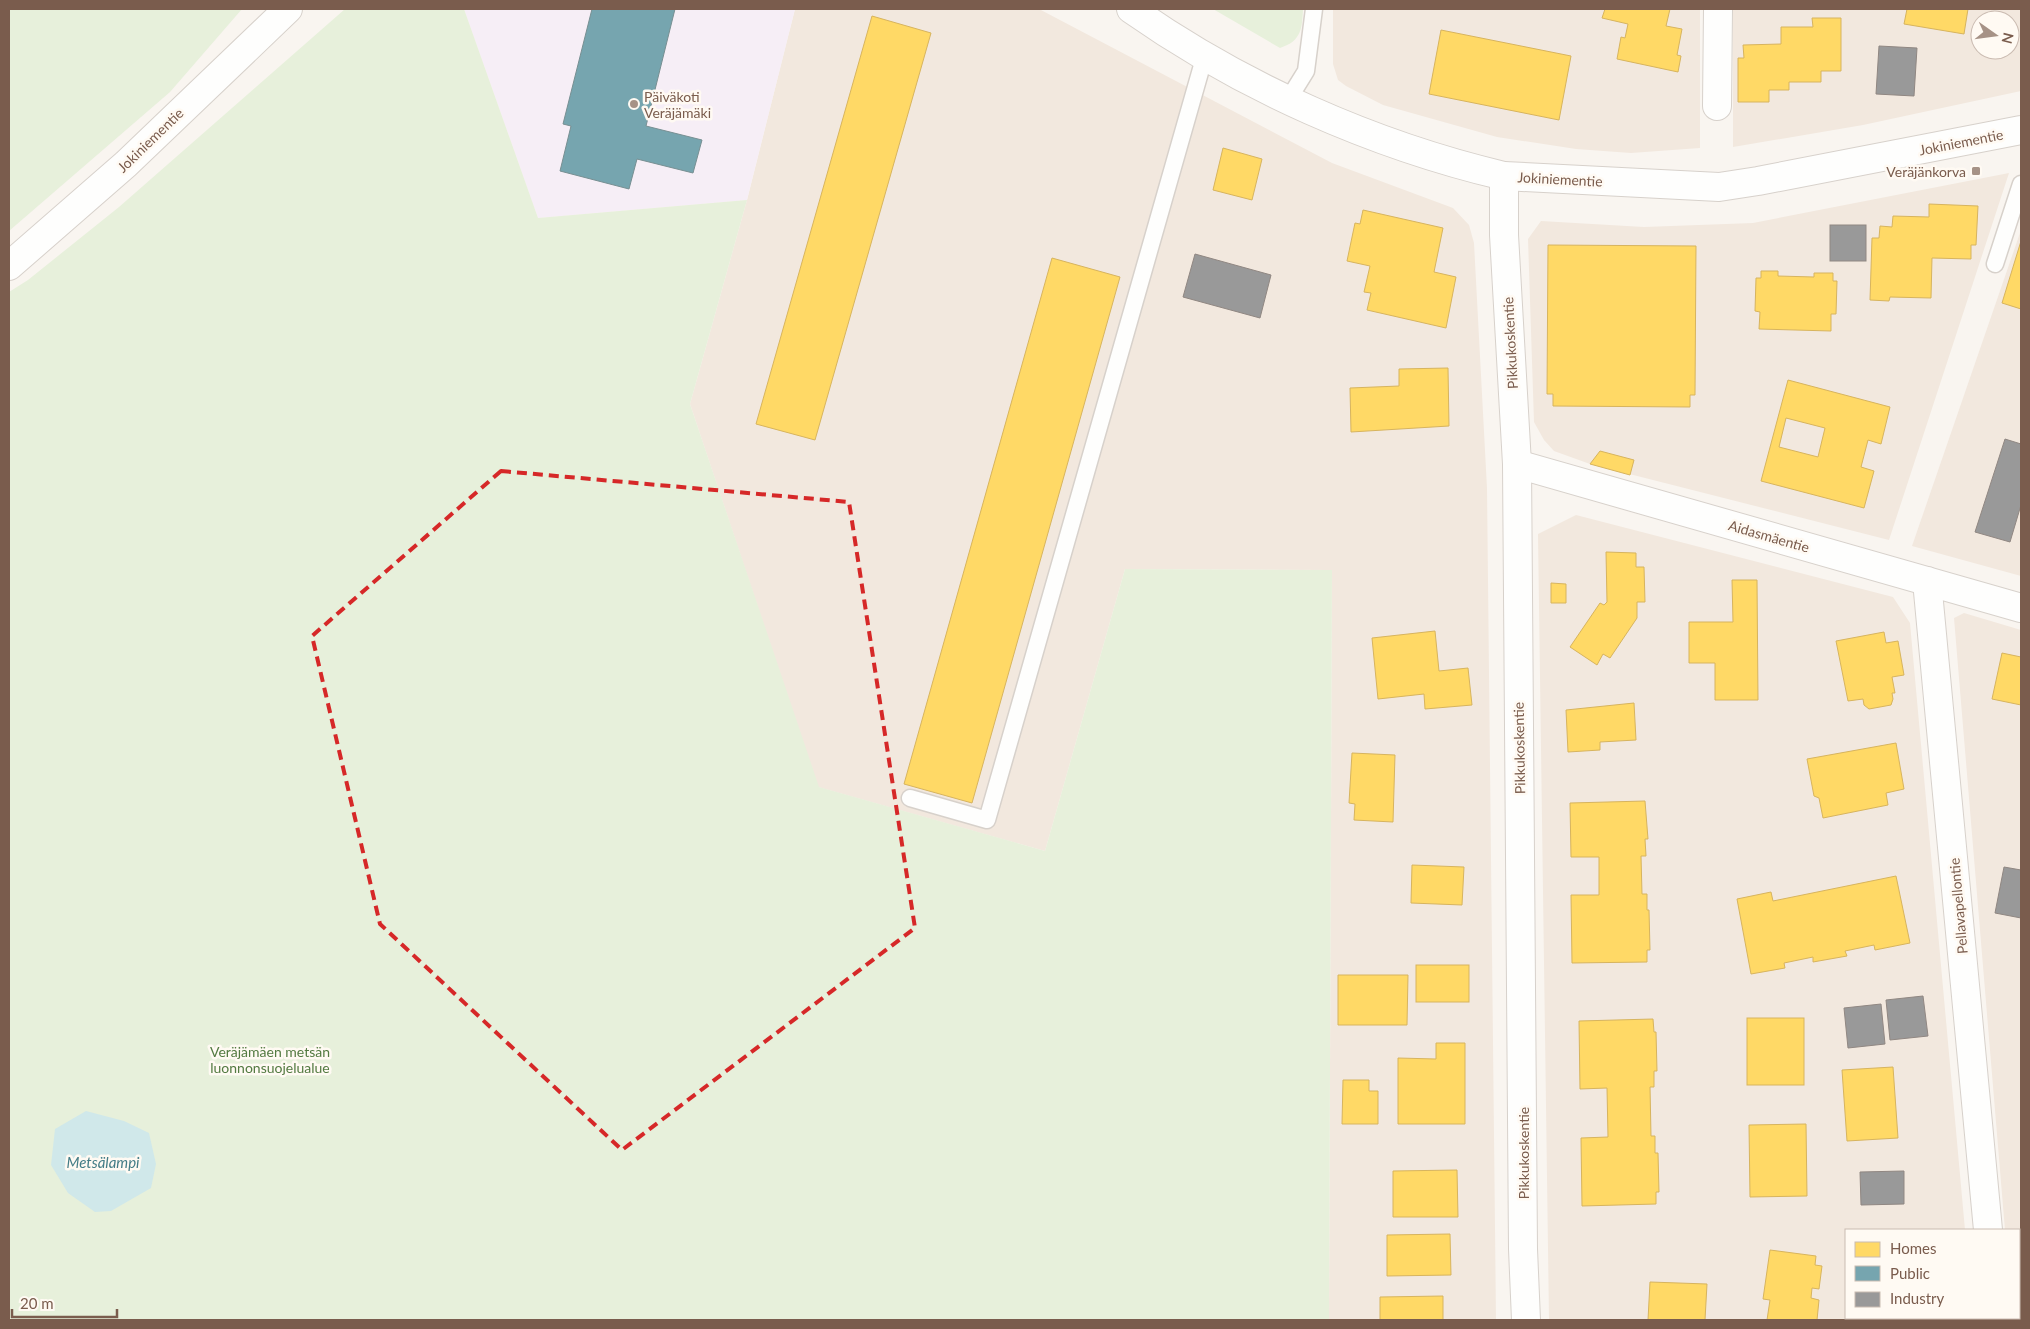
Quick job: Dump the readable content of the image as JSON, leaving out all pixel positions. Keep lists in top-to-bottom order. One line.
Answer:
{"streets":{"street":["Jokiniementie","Pikkukoskentie","Aidasmäentie","Pellavapellontie"]},"crossings":[["Jokiniementie","Pikkukoskentie"],["Pikkukoskentie","Aidasmäentie"],["Aidasmäentie","Pellavapellontie"]],"water":["Metsälampi"],"parks":["Veräjämäen metsän luonnonsuojelualue"],"places":{"other":["Päiväkoti Veräjämäki"],"transit":["Veräjänkorva"]},"legend":["Homes","Public","Industry"],"scale_bar":"20 m","north":"right"}
